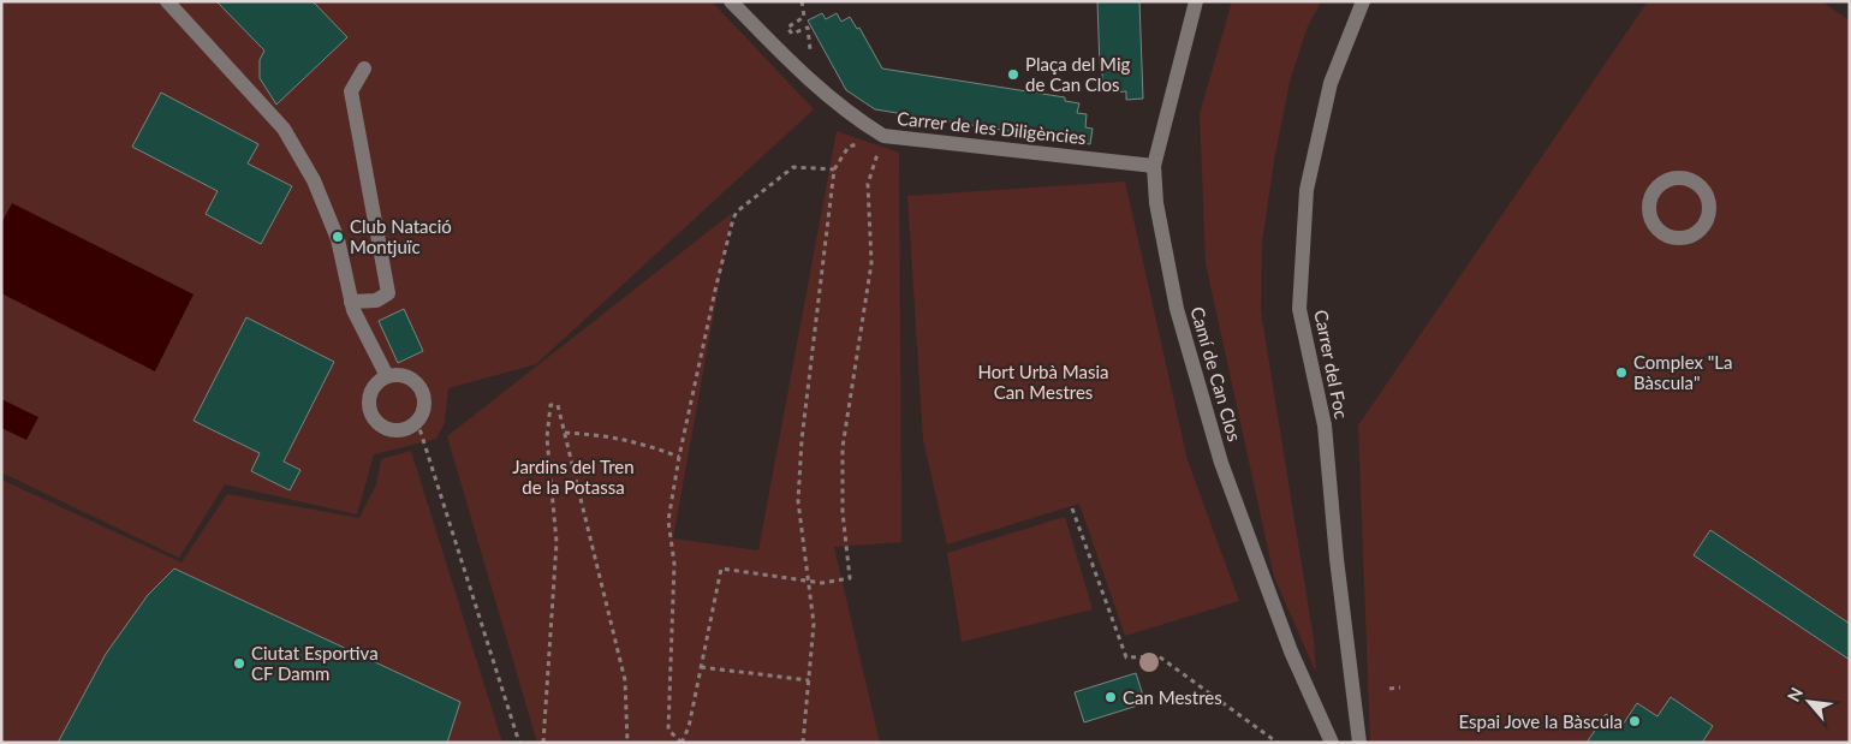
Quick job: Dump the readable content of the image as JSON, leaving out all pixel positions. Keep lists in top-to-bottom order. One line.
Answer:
{"streets":{"street":["Carrer de les Diligències","Carrer del Foc","Camí de Can Clos"]},"crossings":[["Carrer de les Diligències","Camí de Can Clos"]],"parks":["Hort Urbà Masia Can Mestres","Jardins del Tren de la Potassa"],"places":["Plaça del Mig de Can Clos","Club Natació Montjuïc","Complex \"La Bàscula\"","Ciutat Esportiva CF Damm","Can Mestres","Espai Jove la Bàscula"],"north":"top left"}
